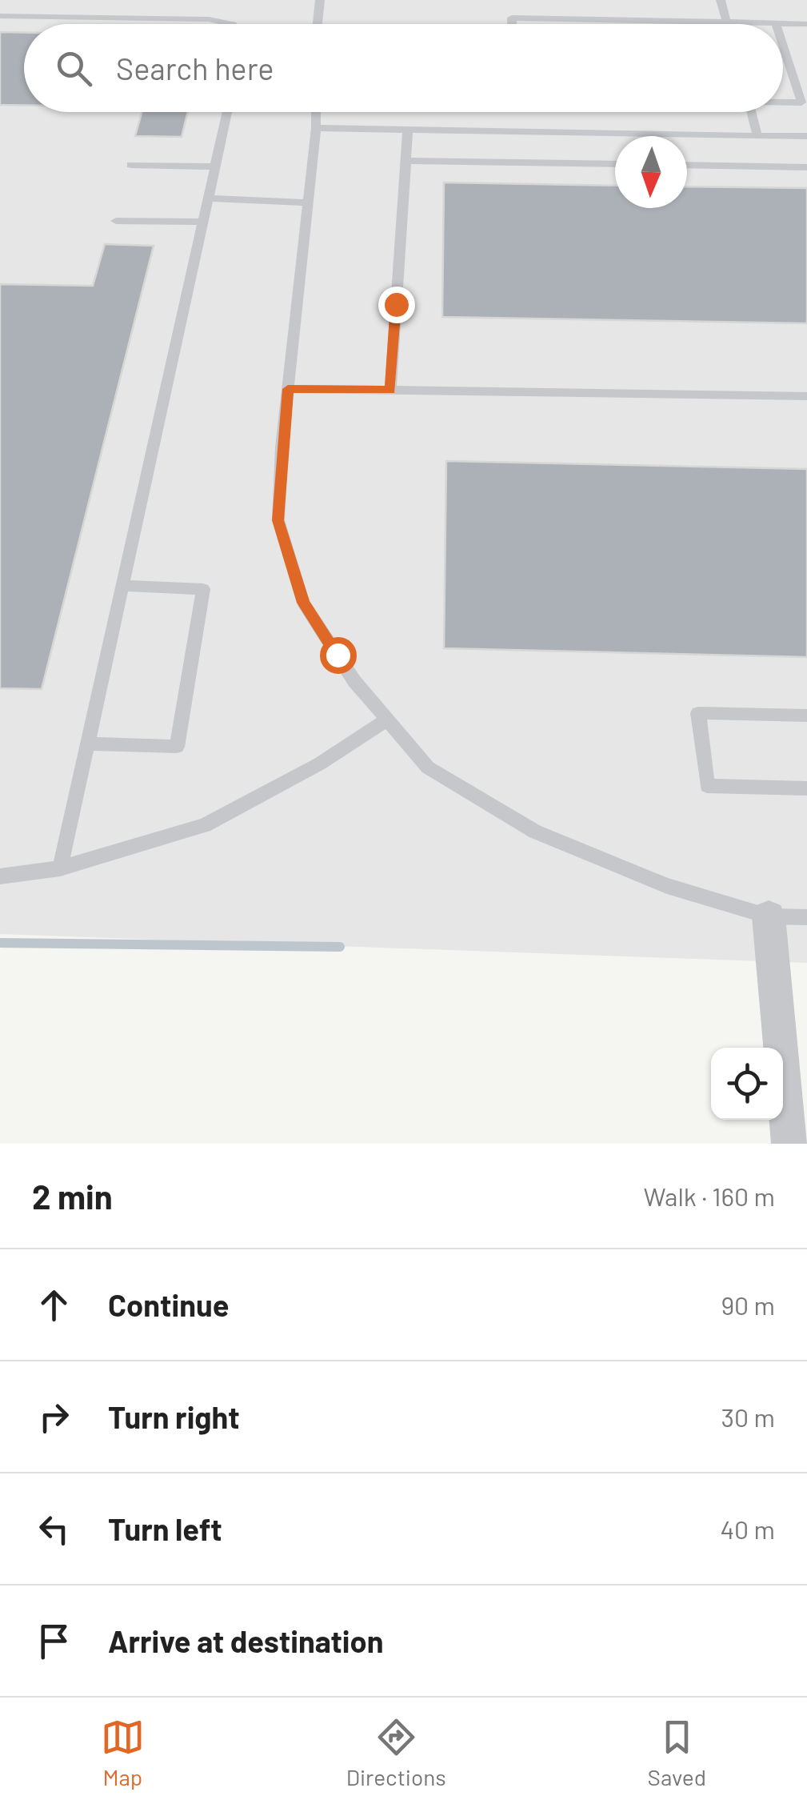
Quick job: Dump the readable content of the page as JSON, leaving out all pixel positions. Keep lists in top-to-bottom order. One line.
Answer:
{"north":"bottom","page":{"search":"Search here","heading":["2 min","Walk · 160 m"],"list":[["Continue","90 m"],["Turn right","30 m"],["Turn left","40 m"],"Arrive at destination"],"nav":["Map","Directions","Saved"]}}
